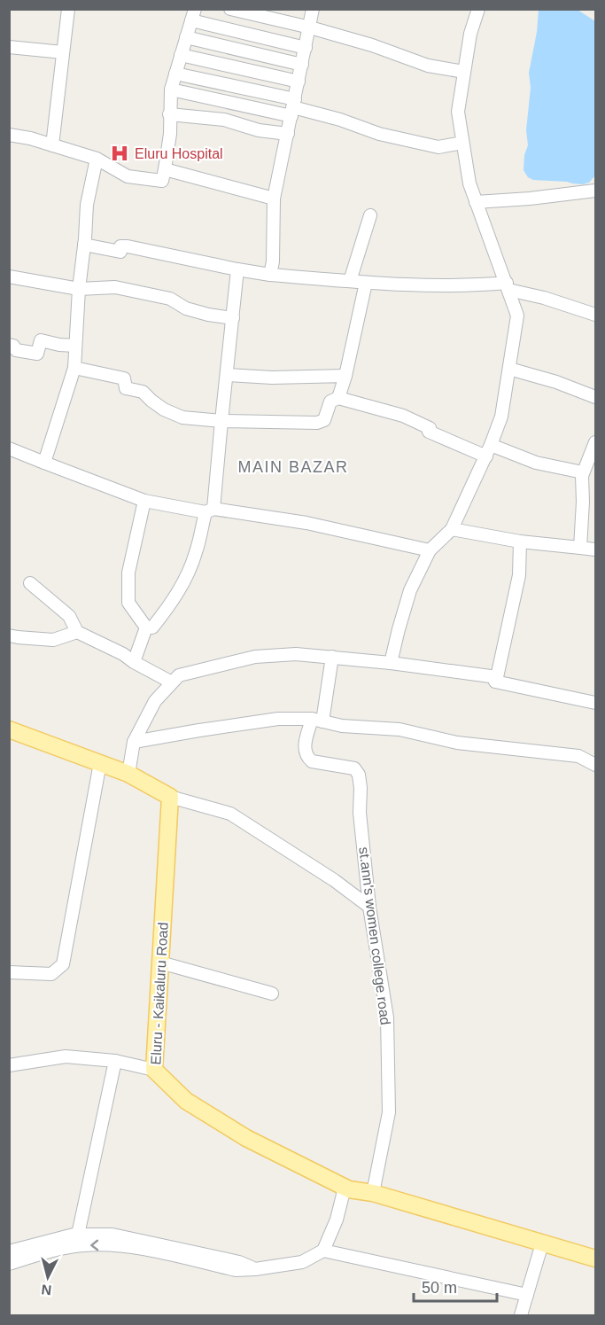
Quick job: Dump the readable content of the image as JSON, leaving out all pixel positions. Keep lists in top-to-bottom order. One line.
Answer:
{"streets":{"main road":["Eluru - Kaikaluru Road"],"street":["st.ann's women college road"]},"crossings":[["st.ann's women college road","Eluru - Kaikaluru Road"]],"districts":["MAIN BAZAR"],"places":{"hospital":["Eluru Hospital"]},"scale_bar":"50 m","north":"bottom"}
